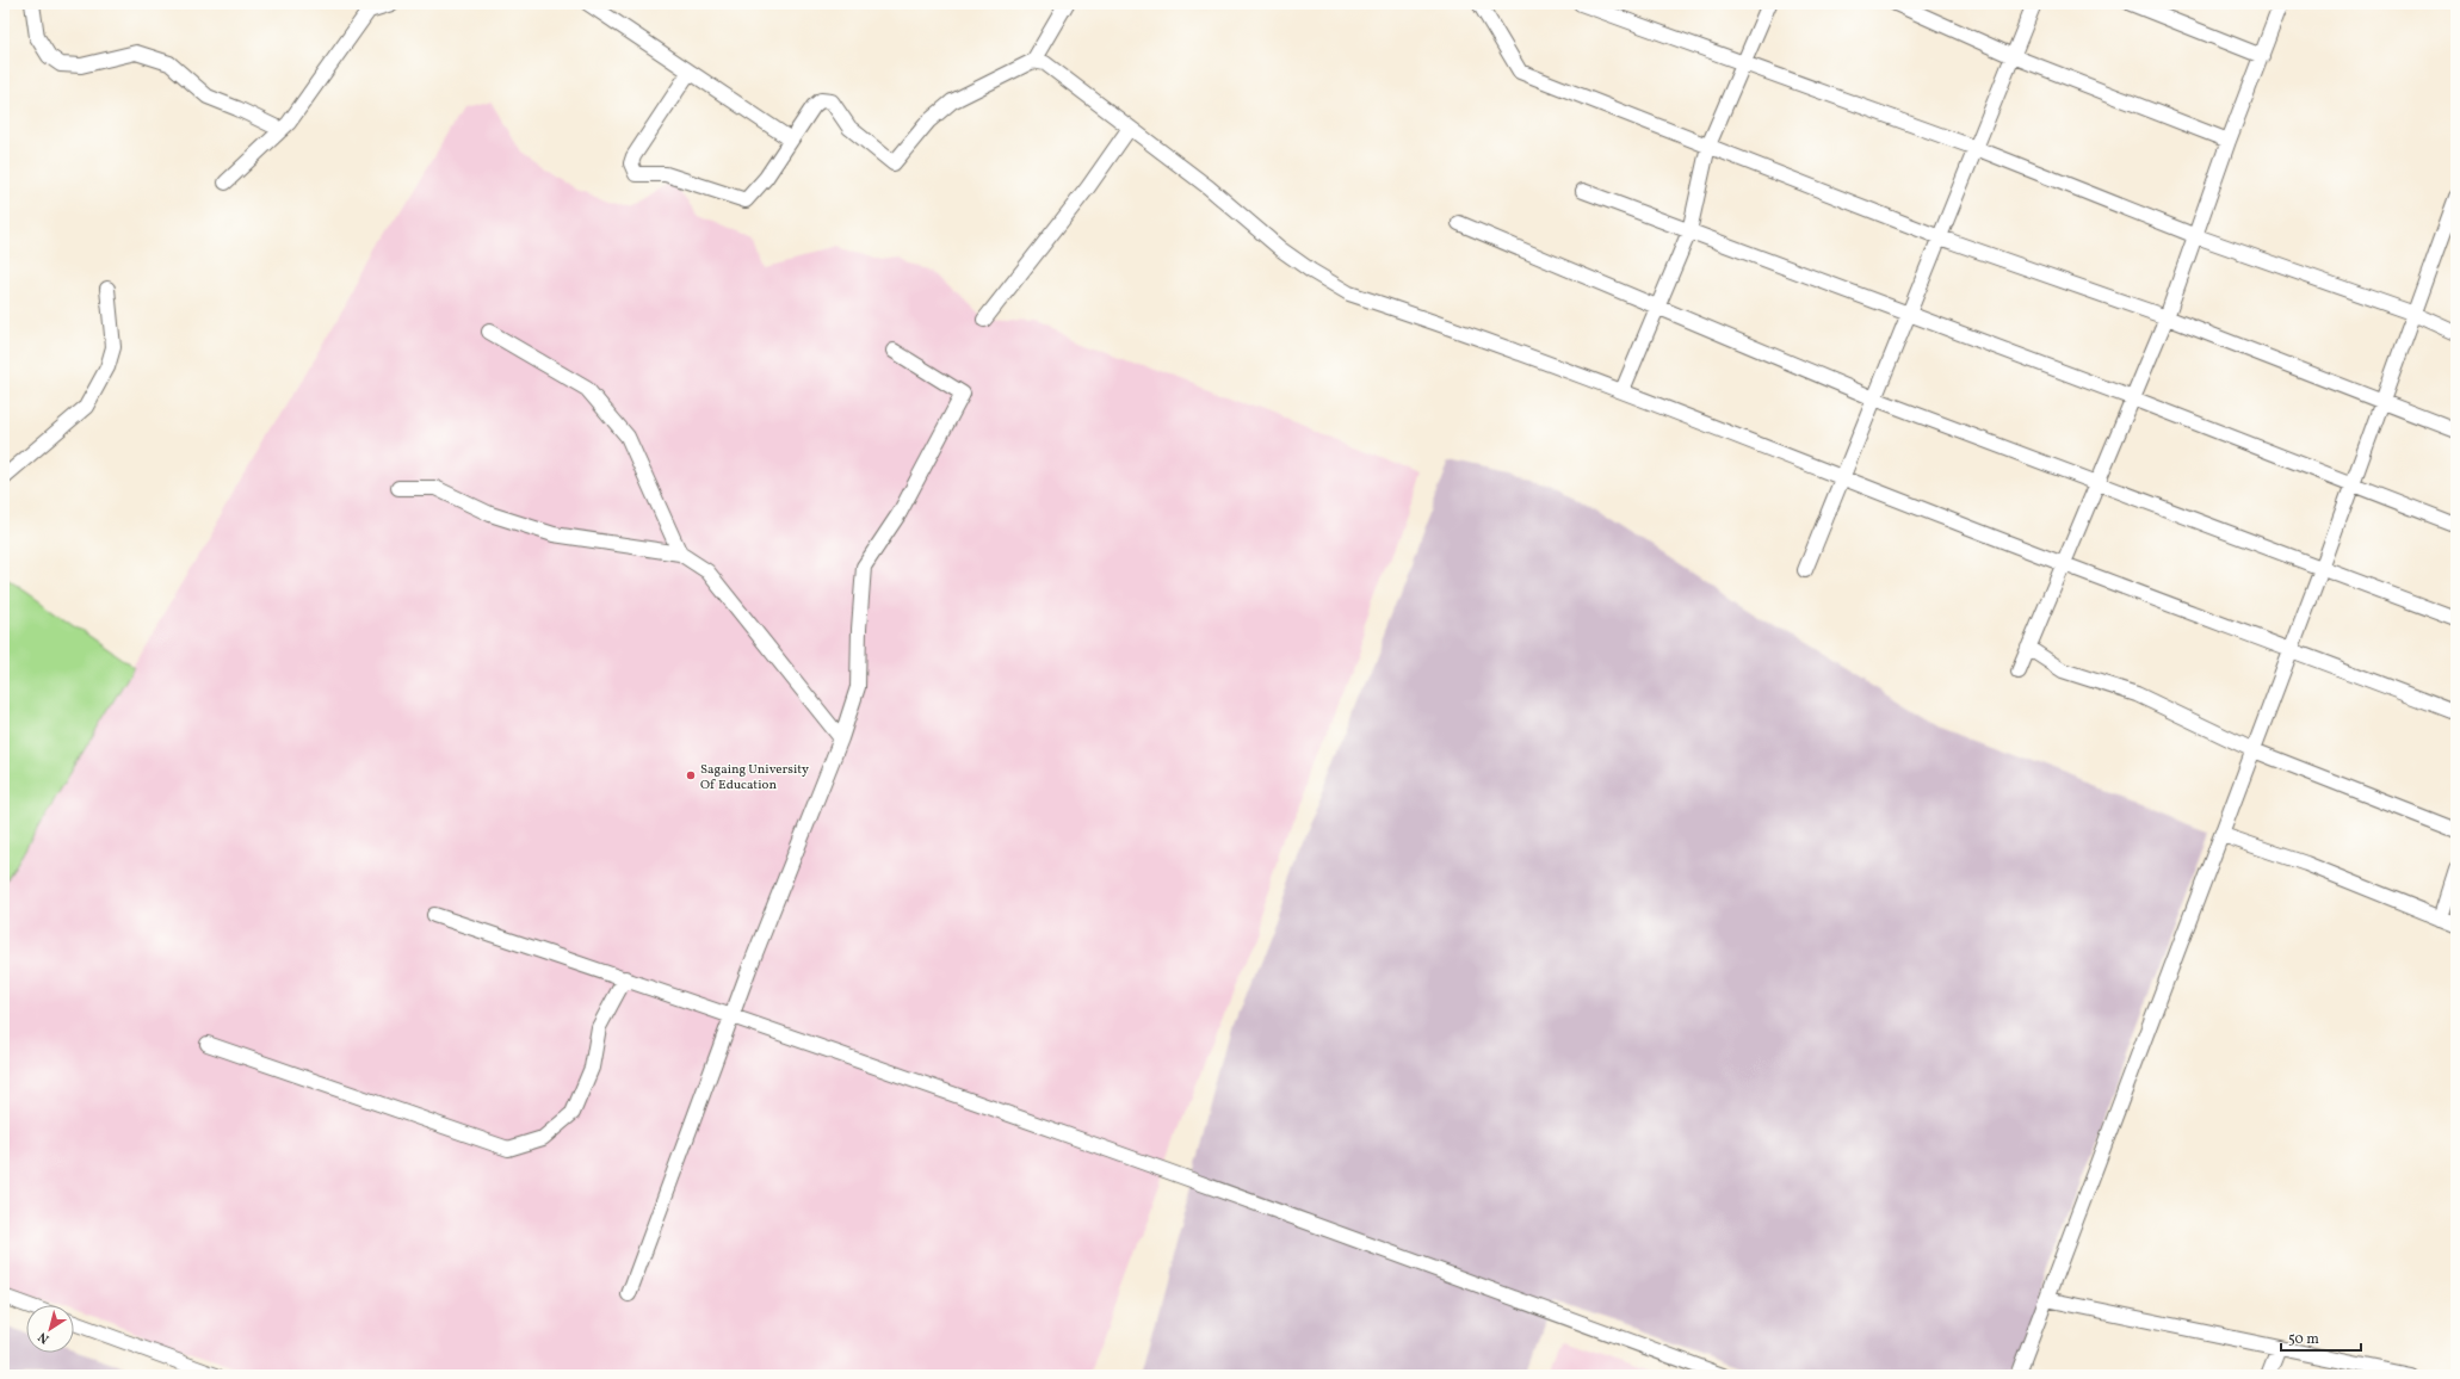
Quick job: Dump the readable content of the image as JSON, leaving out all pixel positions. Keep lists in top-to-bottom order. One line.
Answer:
{"places":["Sagaing University Of Education"],"scale_bar":"50 m","north":"bottom left"}
